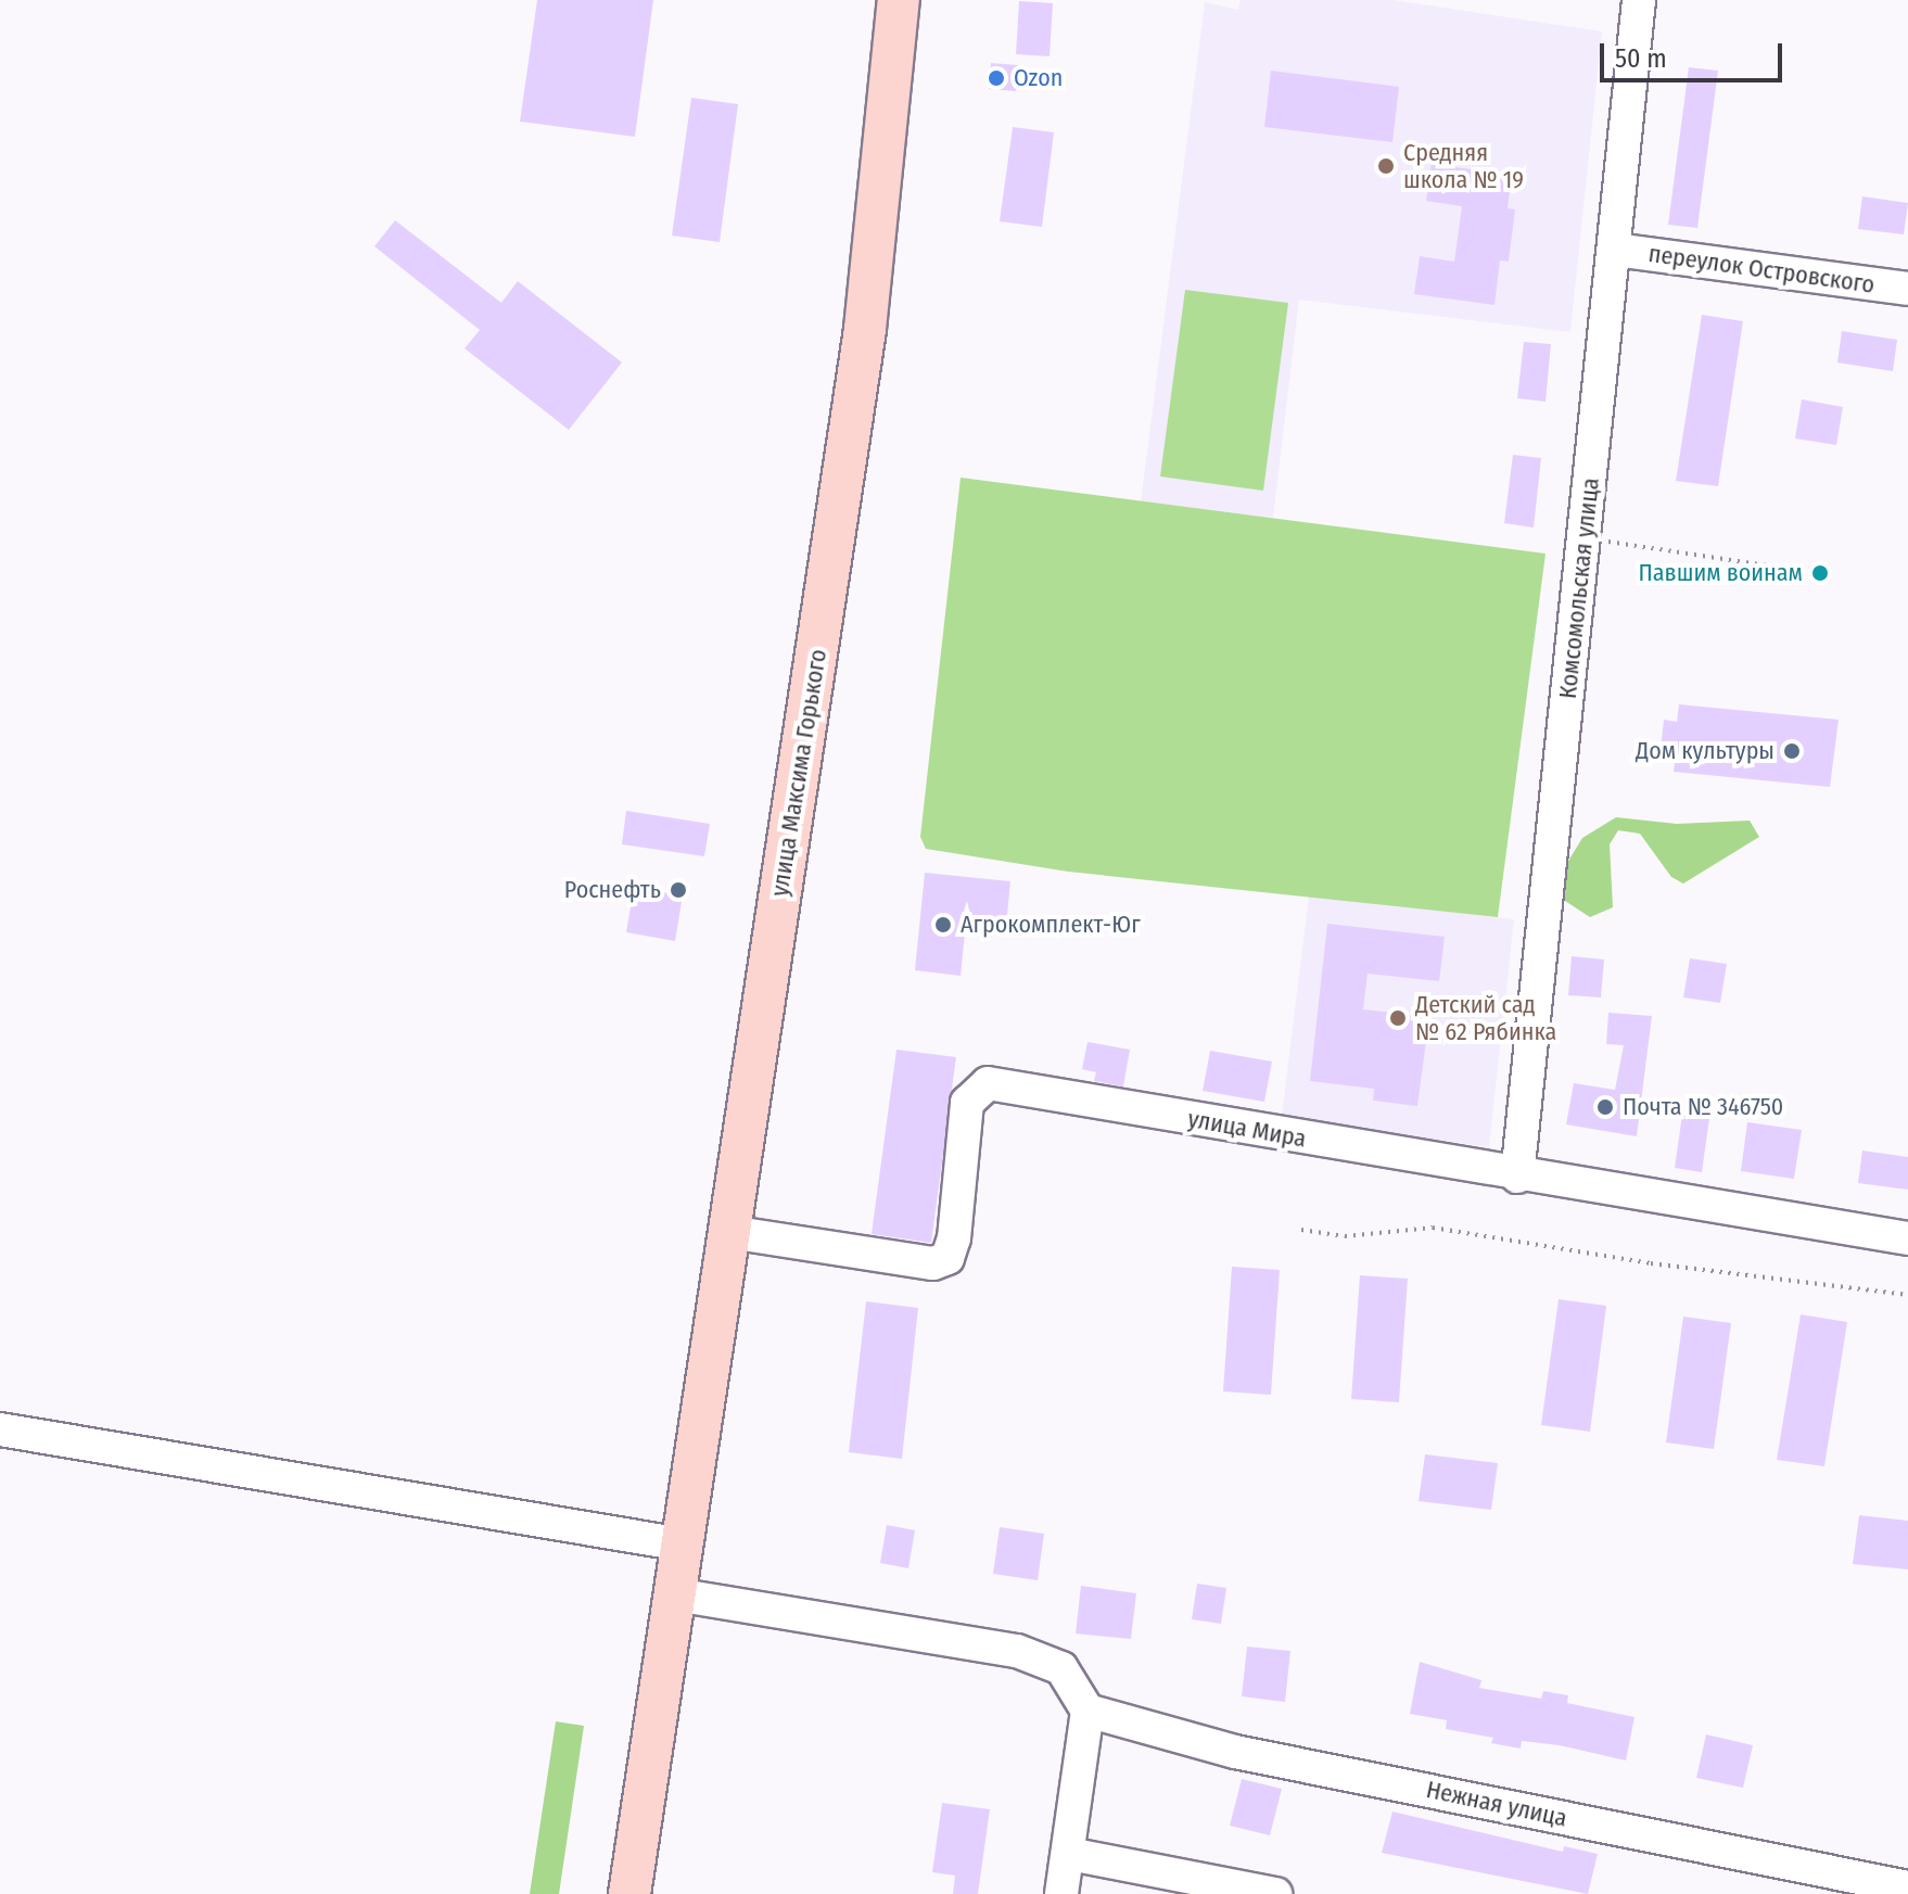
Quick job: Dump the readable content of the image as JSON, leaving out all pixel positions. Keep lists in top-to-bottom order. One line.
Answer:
{"streets":{"main road":["улица Максима Горького"],"street":["переулок Островского","Комсомольская улица","улица Мира","Нежная улица"]},"crossings":[["переулок Островского","Комсомольская улица"],["Комсомольская улица","улица Мира"],["улица Максима Горького","улица Мира"]],"places":["Ozon","Средняя школа № 19","Павшим воинам","Дом культуры","Роснефть","Агрокомплект-Юг","Детский сад № 62 Рябинка","Почта № 346750"],"scale_bar":"50 m"}
